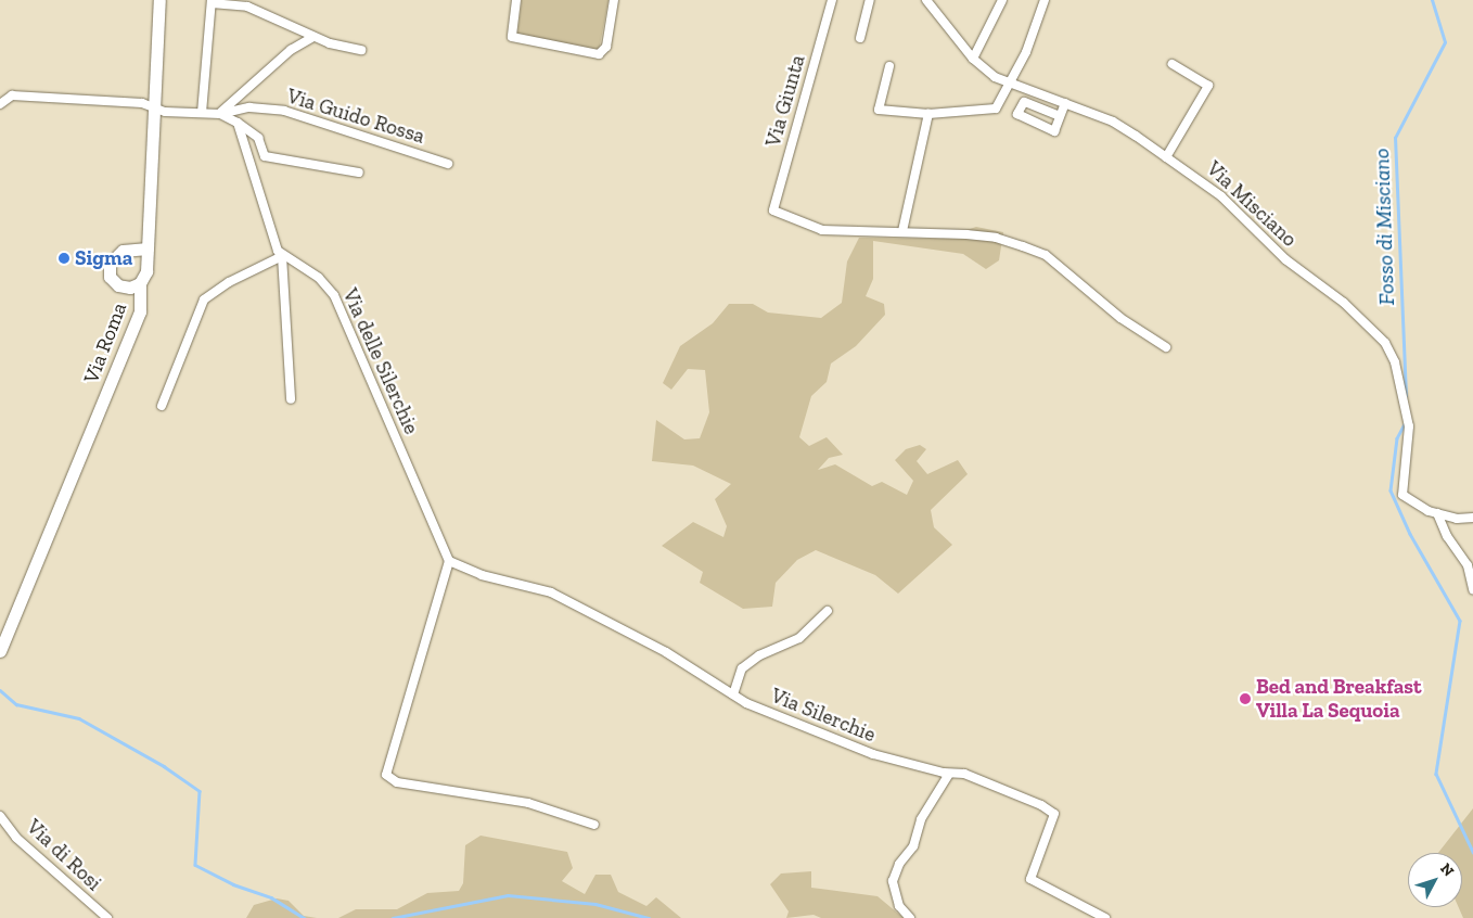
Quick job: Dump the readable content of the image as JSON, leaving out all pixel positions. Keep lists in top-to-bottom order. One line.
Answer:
{"streets":{"street":["Via Giunta","Via Guido Rossa","Via Misciano","Via Roma","Via delle Silerchie","Via Silerchie","Via di Rosi"]},"crossings":[["Via delle Silerchie","Via Silerchie"]],"water":["Fosso di Misciano"],"places":["Sigma","Bed and Breakfast Villa La Sequoia"],"north":"top right"}
